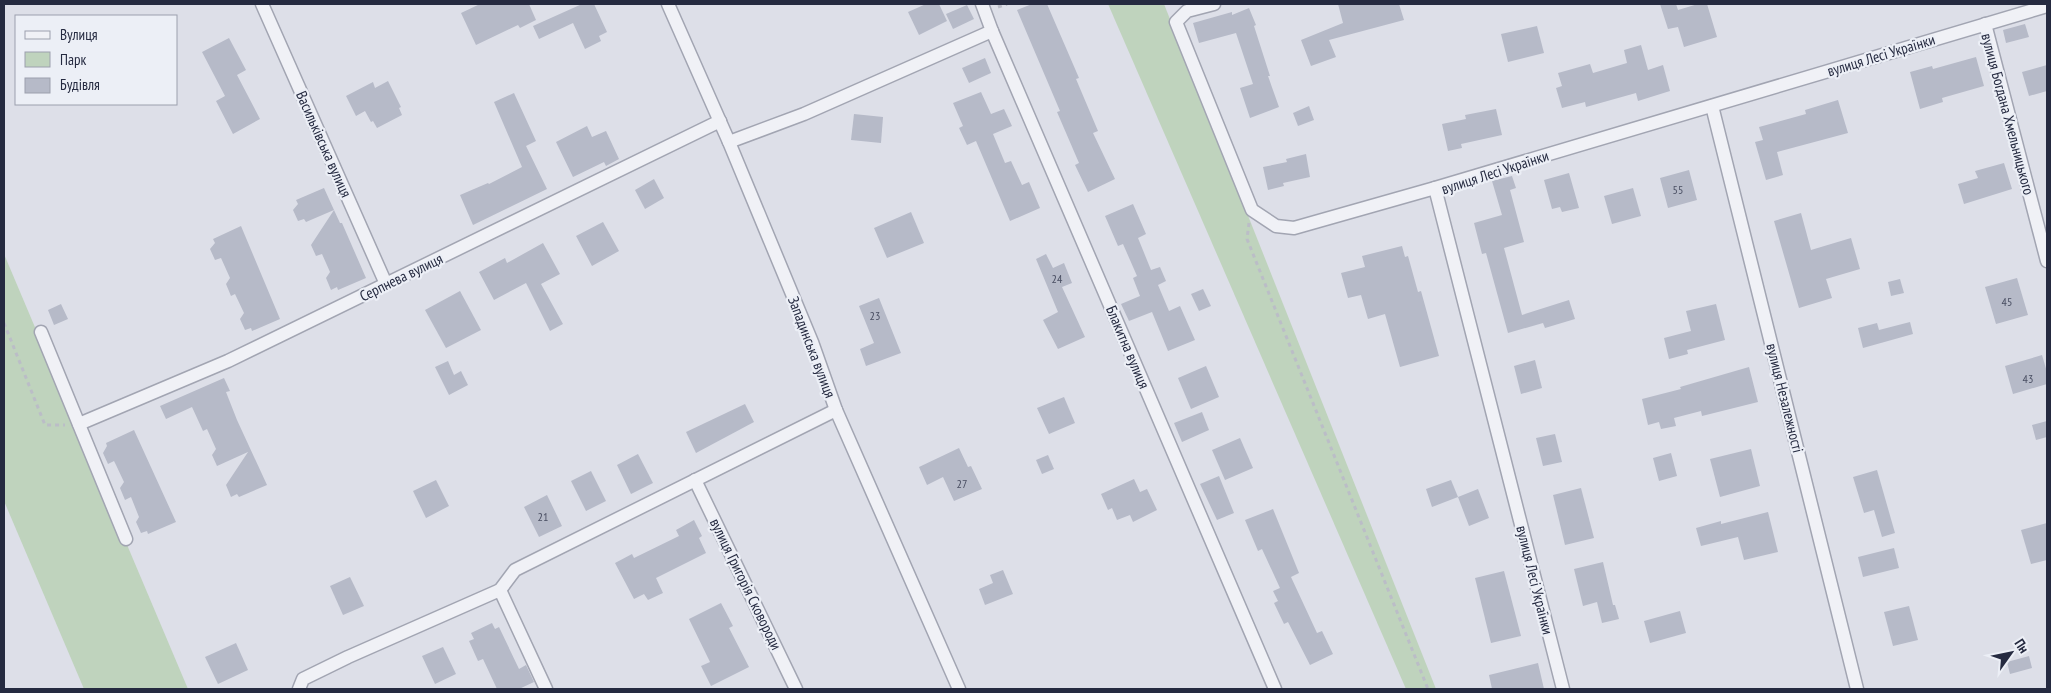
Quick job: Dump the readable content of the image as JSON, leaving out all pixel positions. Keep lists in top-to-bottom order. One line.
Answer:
{"streets":{"street":["вулиця Лесі Українки","вулиця Богдана Хмельницького","Васильківська вулиця","Серпнева вулиця","Западинська вулиця","Блакитна вулиця","вулиця Незалежності","вулиця Григорія Сковороди"]},"crossings":[["вулиця Лесі Українки","вулиця Богдана Хмельницького"],["вулиця Лесі Українки","вулиця Незалежності"],["Васильківська вулиця","Серпнева вулиця"],["Серпнева вулиця","Западинська вулиця"]],"house_numbers":["55","24","45","23","43","27","21"],"legend":["Вулиця","Парк","Будівля"],"north":"top right"}
